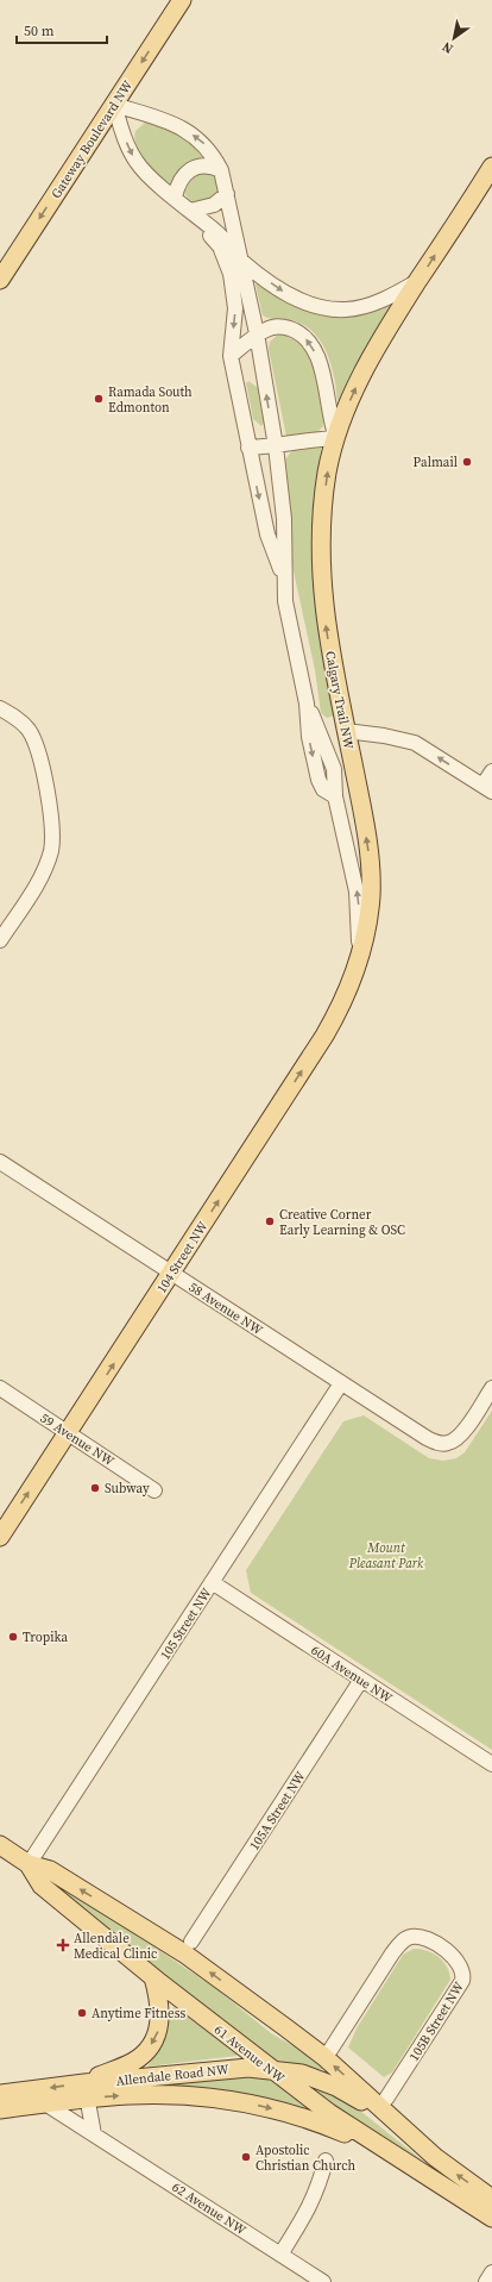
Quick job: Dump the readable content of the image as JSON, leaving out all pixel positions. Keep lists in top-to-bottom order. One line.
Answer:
{"streets":{"main road":["Gateway Boulevard NW","Calgary Trail NW","104 Street NW","61 Avenue NW","Allendale Road NW"],"street":["58 Avenue NW","59 Avenue NW","105 Street NW","60A Avenue NW","105A Street NW","105B Street NW","62 Avenue NW"]},"crossings":[["Calgary Trail NW","104 Street NW"],["104 Street NW","58 Avenue NW"],["104 Street NW","59 Avenue NW"],["58 Avenue NW","105 Street NW"],["105 Street NW","60A Avenue NW"],["105 Street NW","61 Avenue NW"],["60A Avenue NW","105A Street NW"],["61 Avenue NW","Allendale Road NW"],["Allendale Road NW","62 Avenue NW"]],"one_way":["Gateway Boulevard NW","Calgary Trail NW","104 Street NW"],"parks":["Mount Pleasant Park"],"places":{"other":["Ramada South Edmonton","Palmail","Creative Corner Early Learning & OSC","Subway","Tropika","Anytime Fitness","Apostolic Christian Church"],"health":["Allendale Medical Clinic"]},"scale_bar":"50 m","north":"bottom left"}
